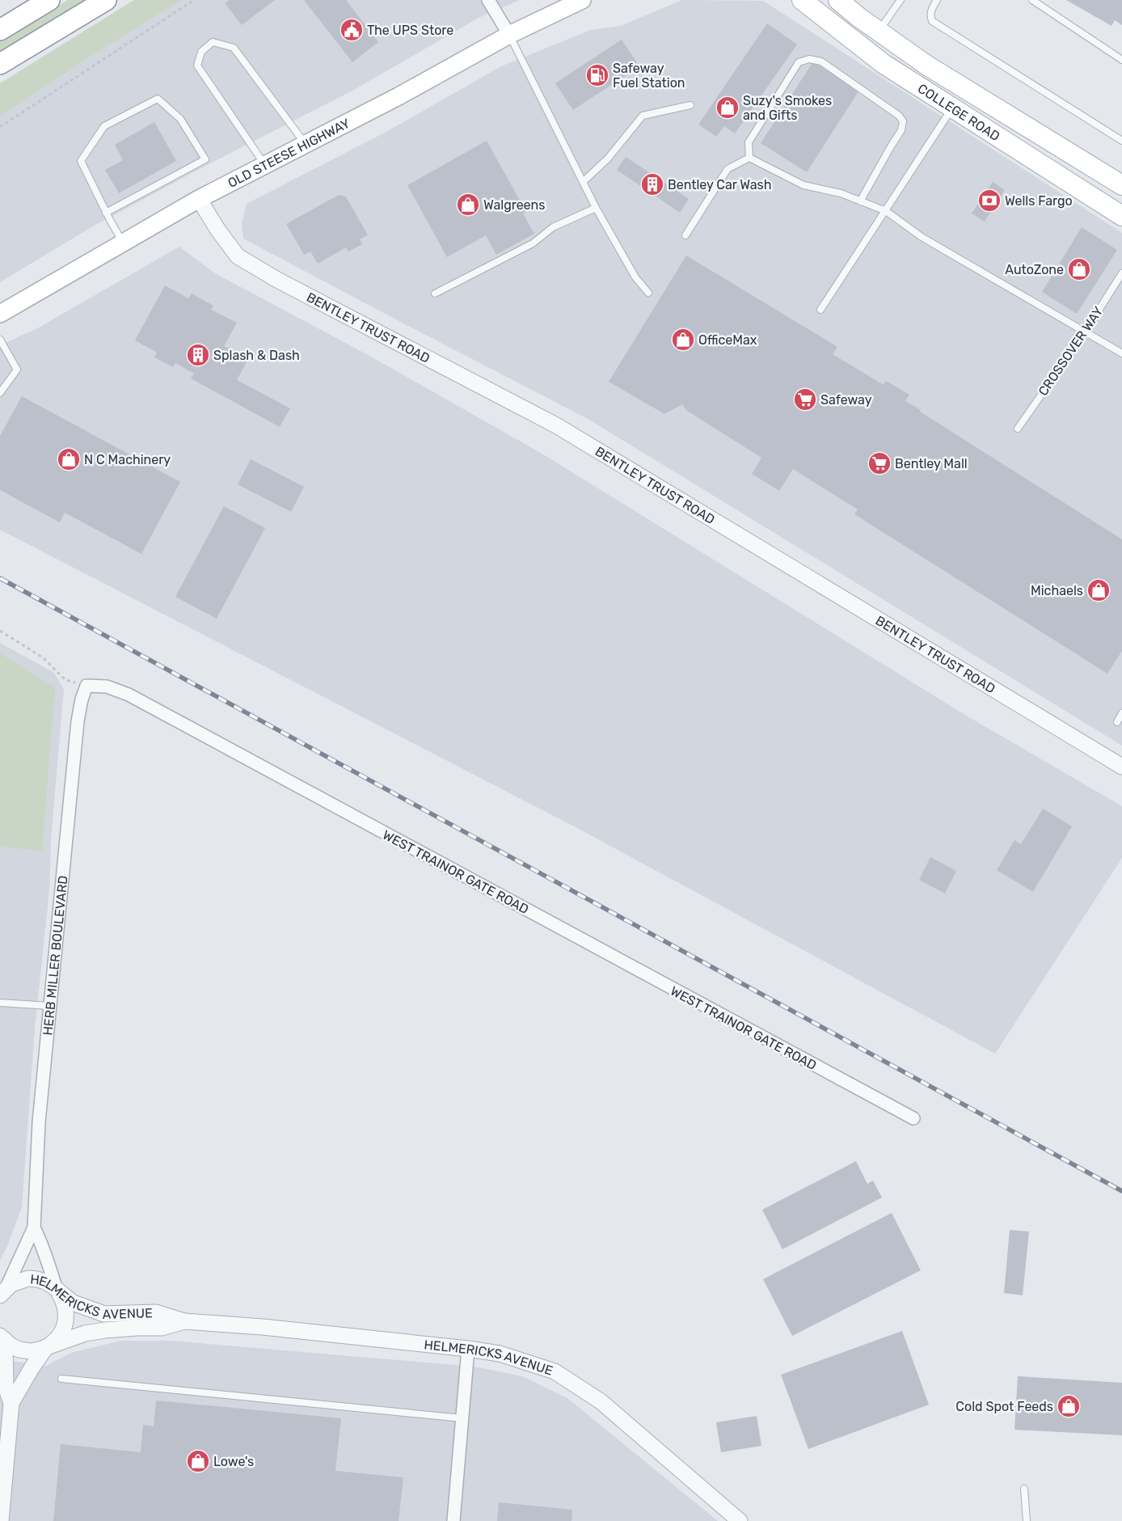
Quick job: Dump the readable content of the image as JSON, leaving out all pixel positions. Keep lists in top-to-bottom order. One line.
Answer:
{"streets":{"main road":["COLLEGE ROAD","OLD STEESE HIGHWAY"],"street":["BENTLEY TRUST ROAD","WEST TRAINOR GATE ROAD","HERB MILLER BOULEVARD","HELMERICKS AVENUE"],"lane":["CROSSOVER WAY"]},"crossings":[["OLD STEESE HIGHWAY","BENTLEY TRUST ROAD"],["WEST TRAINOR GATE ROAD","HERB MILLER BOULEVARD"],["HERB MILLER BOULEVARD","HELMERICKS AVENUE"]],"places":{"public building":["The UPS Store"],"fuel station":["Safeway Fuel Station"],"shop":["Suzy's Smokes and Gifts","Walgreens","AutoZone","OfficeMax","N C Machinery","Michaels","Cold Spot Feeds","Lowe's"],"building":["Bentley Car Wash","Splash & Dash"],"bank":["Wells Fargo"],"supermarket":["Safeway","Bentley Mall"]}}
